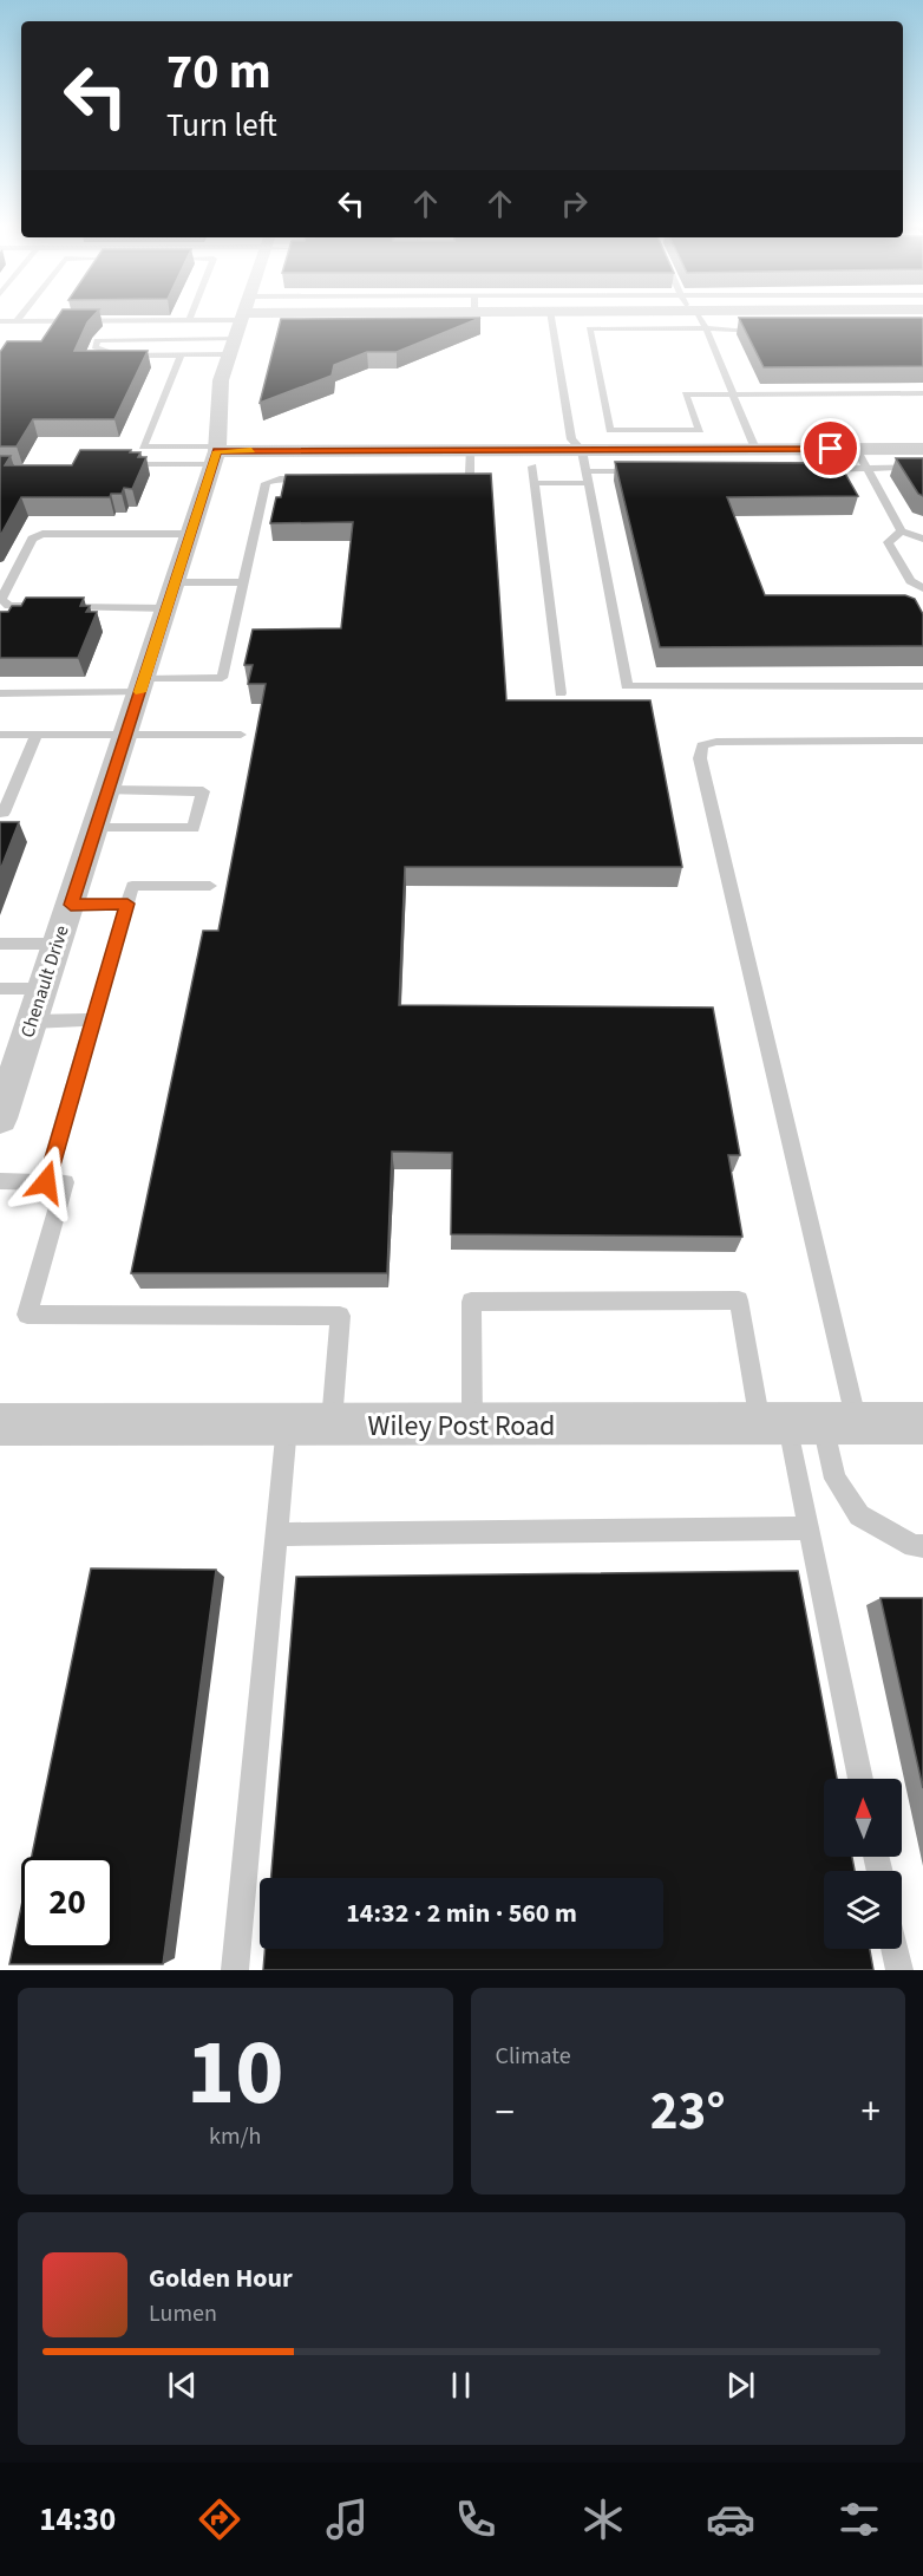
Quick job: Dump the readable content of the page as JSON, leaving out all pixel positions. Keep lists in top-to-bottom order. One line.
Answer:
{"streets":{"street":["Chenault Drive","Wiley Post Road"]},"north":"top","page":{"turn":["70 m","Turn left"],"limit":"20","trip":"14:32 · 2 min · 560 m","tile":[["10","km/h"],"Climate"],"heat":["−","23°","+"],"song":["Golden Hour","Lumen"],"tabs":"14:30"}}
